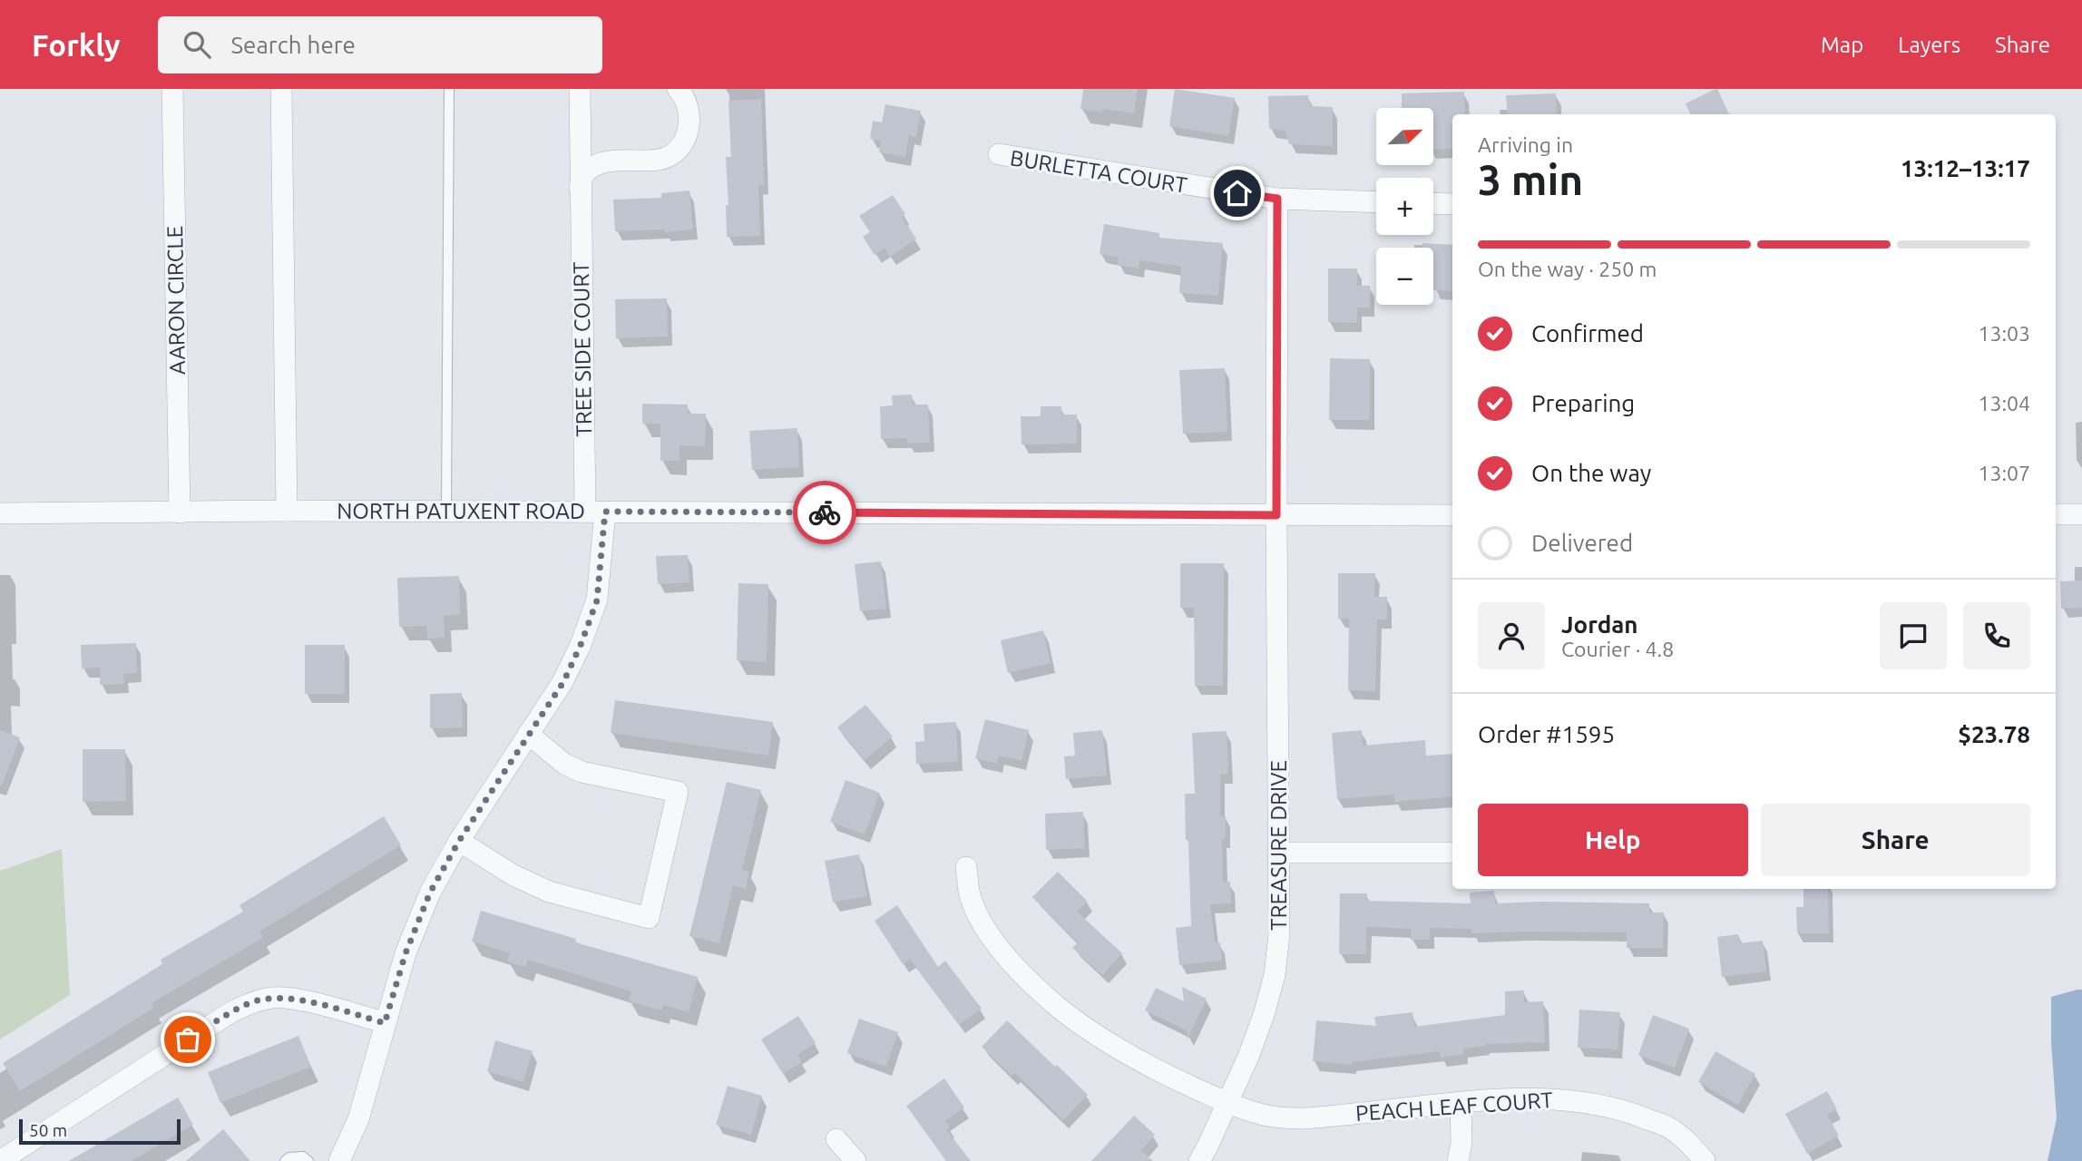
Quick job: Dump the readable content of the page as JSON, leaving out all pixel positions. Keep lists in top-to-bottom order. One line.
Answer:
{"streets":{"street":["BURLETTA COURT","AARON CIRCLE","TREE SIDE COURT","NORTH PATUXENT ROAD","TREASURE DRIVE","PEACH LEAF COURT"]},"crossings":[["BURLETTA COURT","TREASURE DRIVE"],["AARON CIRCLE","NORTH PATUXENT ROAD"],["TREE SIDE COURT","NORTH PATUXENT ROAD"],["NORTH PATUXENT ROAD","TREASURE DRIVE"],["TREASURE DRIVE","PEACH LEAF COURT"]],"scale_bar":"50 m","north":"top right","page":{"header":"Forkly","search":"Search here","nav":["Map","Layers","Share"],"map_buttons":["+","−"],"heading":["3 min","Arriving in","13:12–13:17"],"panel":["Jordan","Courier · 4.8","Order #1595","$23.78"],"bar":"On the way · 250 m","list":[["Confirmed","13:03"],["Preparing","13:04"],["On the way","13:07"],"Delivered"],"buttons":["Help","Share"],"scale":"50 m"}}
